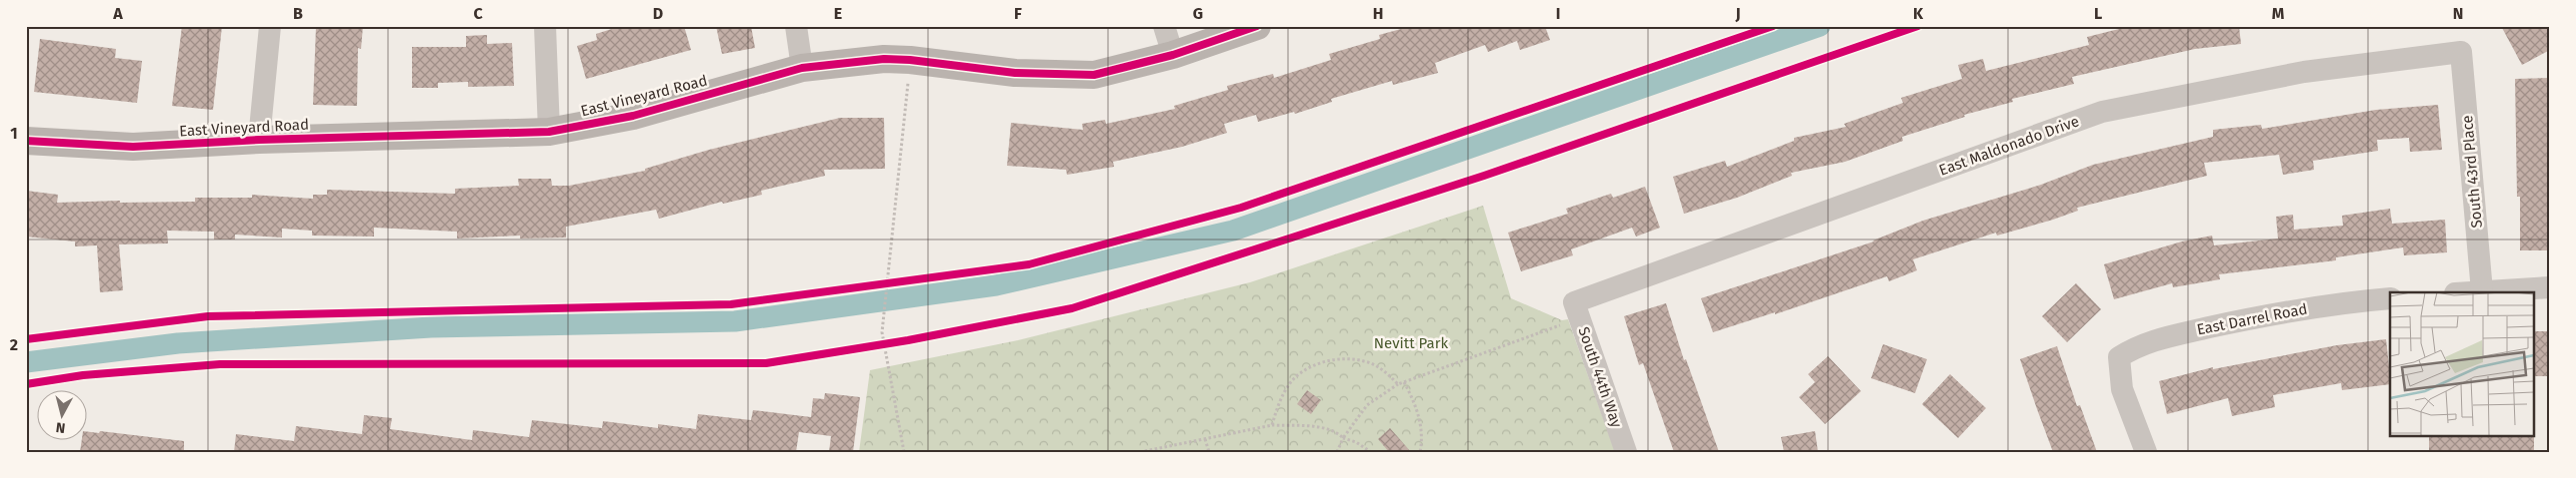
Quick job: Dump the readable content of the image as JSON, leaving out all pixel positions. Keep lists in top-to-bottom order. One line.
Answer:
{"streets":{"street":["East Vineyard Road","East Maldonado Drive","South 43rd Place","East Darrel Road","South 44th Way"]},"crossings":[["East Maldonado Drive","South 43rd Place"],["East Maldonado Drive","South 44th Way"]],"parks":["Nevitt Park"],"north":"bottom","grid":{"columns":["A","B","C","D","E","F","G","H","I","J","K","L","M","N"],"rows":["1","2"]}}
